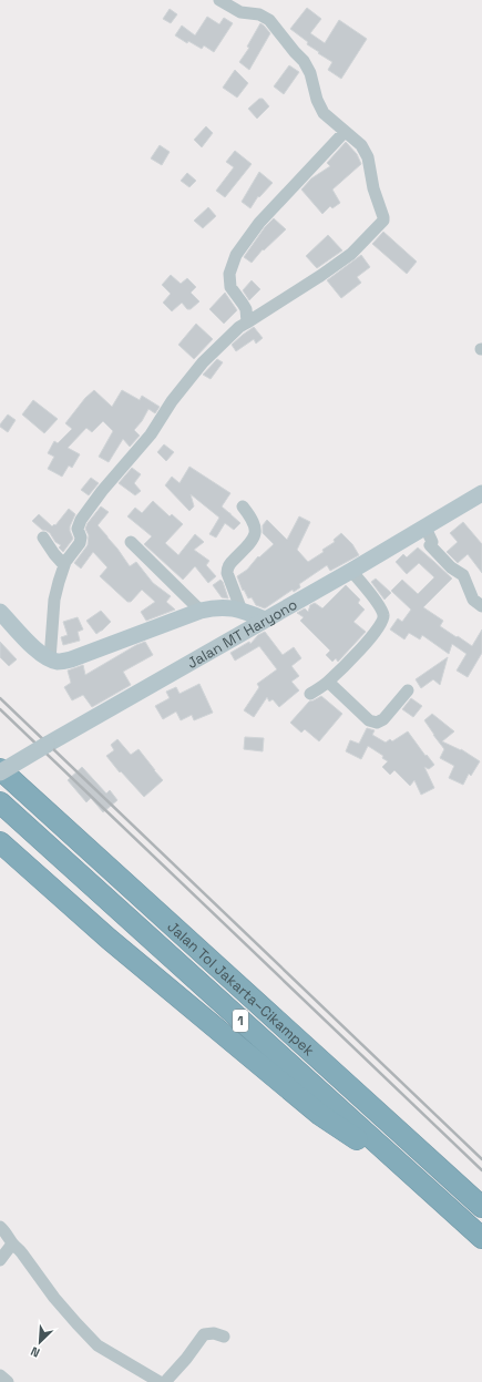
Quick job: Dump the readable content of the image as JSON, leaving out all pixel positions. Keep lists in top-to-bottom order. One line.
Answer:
{"streets":{"highway":["Jalan Tol Jakarta–Cikampek","1"],"main road":["Jalan MT Haryono"]},"crossings":[["Jalan MT Haryono","Jalan Tol Jakarta–Cikampek"],["Jalan Tol Jakarta–Cikampek","1"]],"north":"bottom left"}
